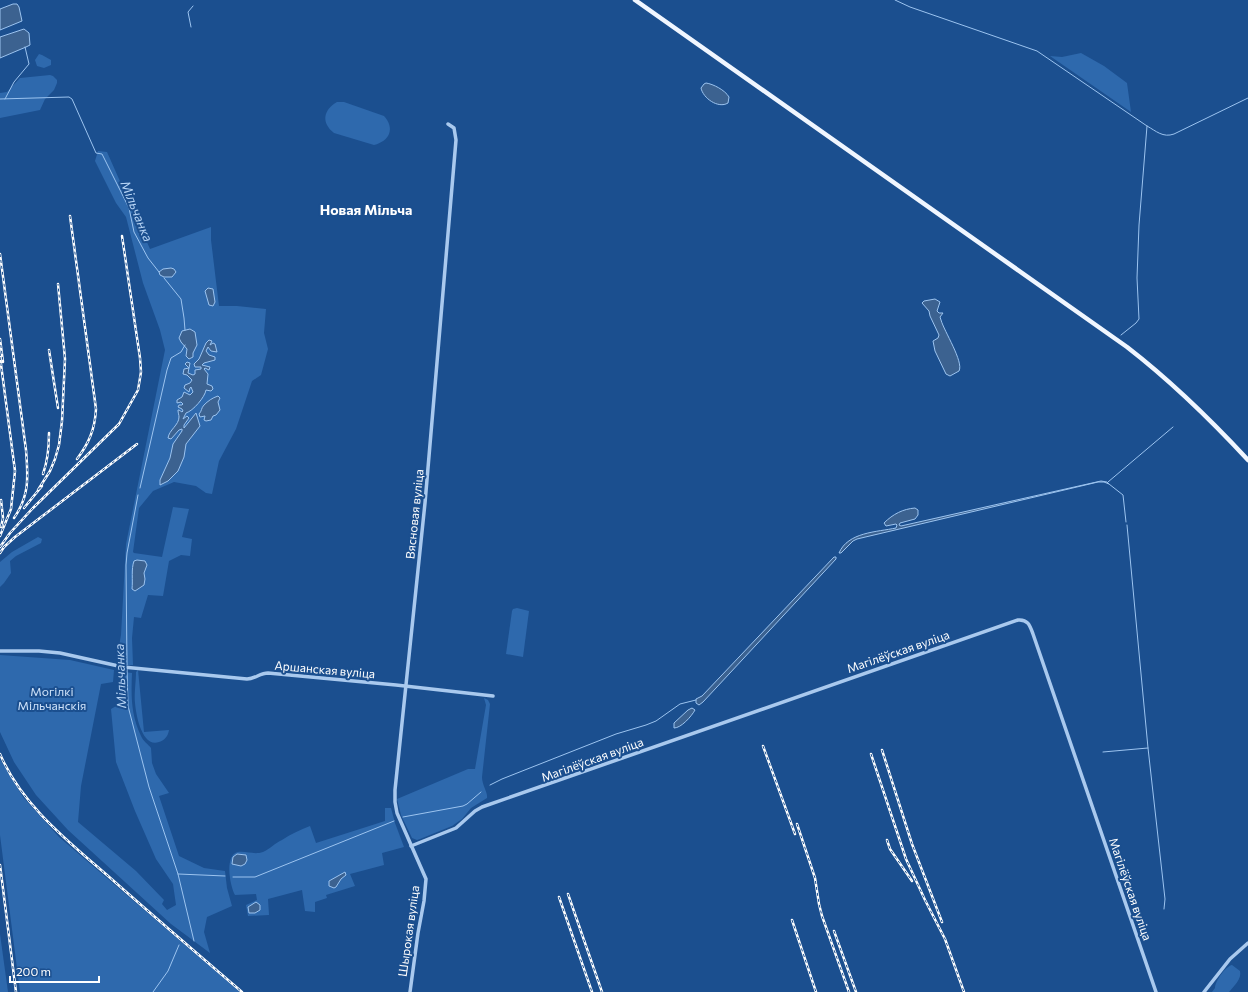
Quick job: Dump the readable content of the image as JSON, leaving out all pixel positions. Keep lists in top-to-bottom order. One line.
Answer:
{"streets":{"street":["Вясновая вуліца","Магілёўская вуліца","Аршанская вуліца","Шырокая вуліца"]},"crossings":[["Вясновая вуліца","Магілёўская вуліца"],["Вясновая вуліца","Аршанская вуліца"],["Вясновая вуліца","Шырокая вуліца"]],"districts":["Новая Мільча"],"water":["Мільчанка"],"parks":["Могілкі Мільчанскія"],"scale_bar":"200 m"}
